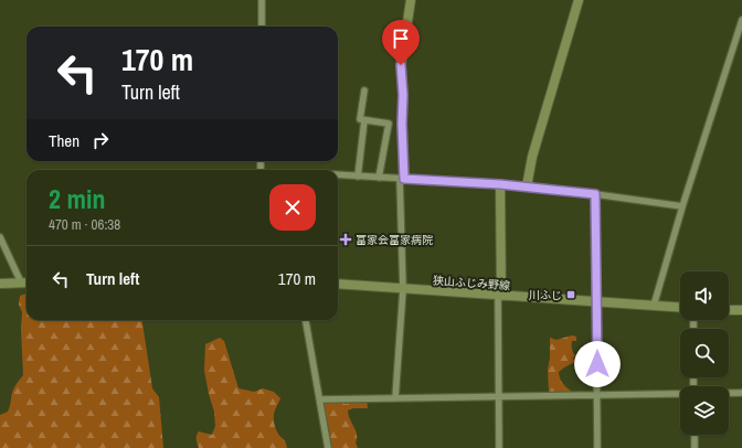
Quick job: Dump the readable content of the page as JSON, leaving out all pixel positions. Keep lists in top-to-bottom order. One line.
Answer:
{"streets":{"street":["狭山ふじみ野線"]},"places":{"health":["富家会富家病院"],"transit":["川ふじ"]},"page":{"turn":["170 m","Turn left"],"then":"Then","heading":["2 min","470 m · 06:38"],"list":[{"name":"Turn left","value":"170 m"}]}}
